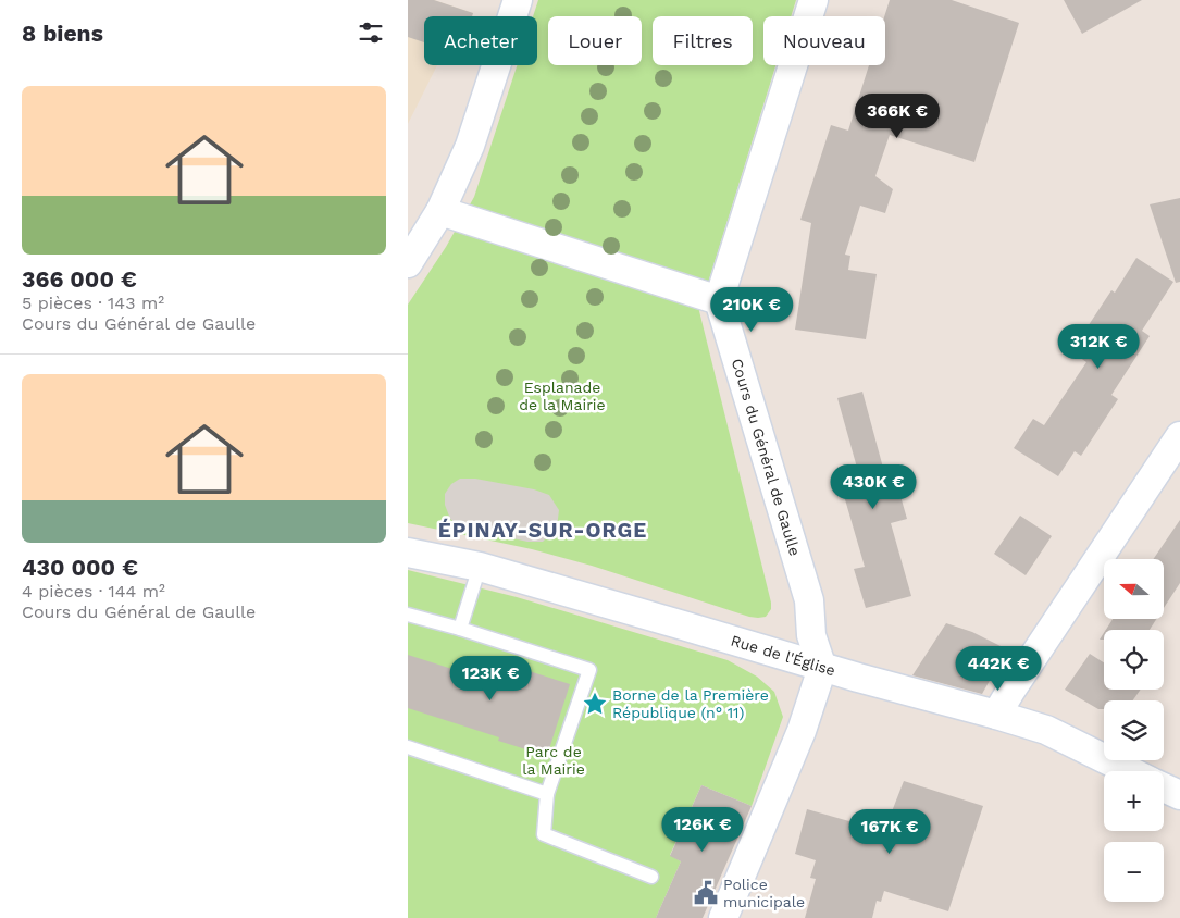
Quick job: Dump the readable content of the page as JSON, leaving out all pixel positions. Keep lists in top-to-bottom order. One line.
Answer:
{"streets":{"street":["Cours du Général de Gaulle","Rue de l'Église"]},"crossings":[["Cours du Général de Gaulle","Rue de l'Église"]],"districts":["ÉPINAY-SUR-ORGE"],"parks":["Esplanade de la Mairie","Parc de la Mairie"],"places":{"place":["Borne de la Première République (n° 11)"],"public building":["Police municipale"]},"north":"left","page":{"heading":"8 biens","chip":["Acheter","Louer","Filtres","Nouveau"],"list":[{"name":"366 000 €","note":"5 pièces · 143 m² · Cours du Général de Gaulle"},{"name":"430 000 €","note":"4 pièces · 144 m² · Cours du Général de Gaulle"}],"price":["366K €","210K €","312K €","430K €","442K €","123K €","126K €","167K €"],"map_buttons":["+","−"]}}
